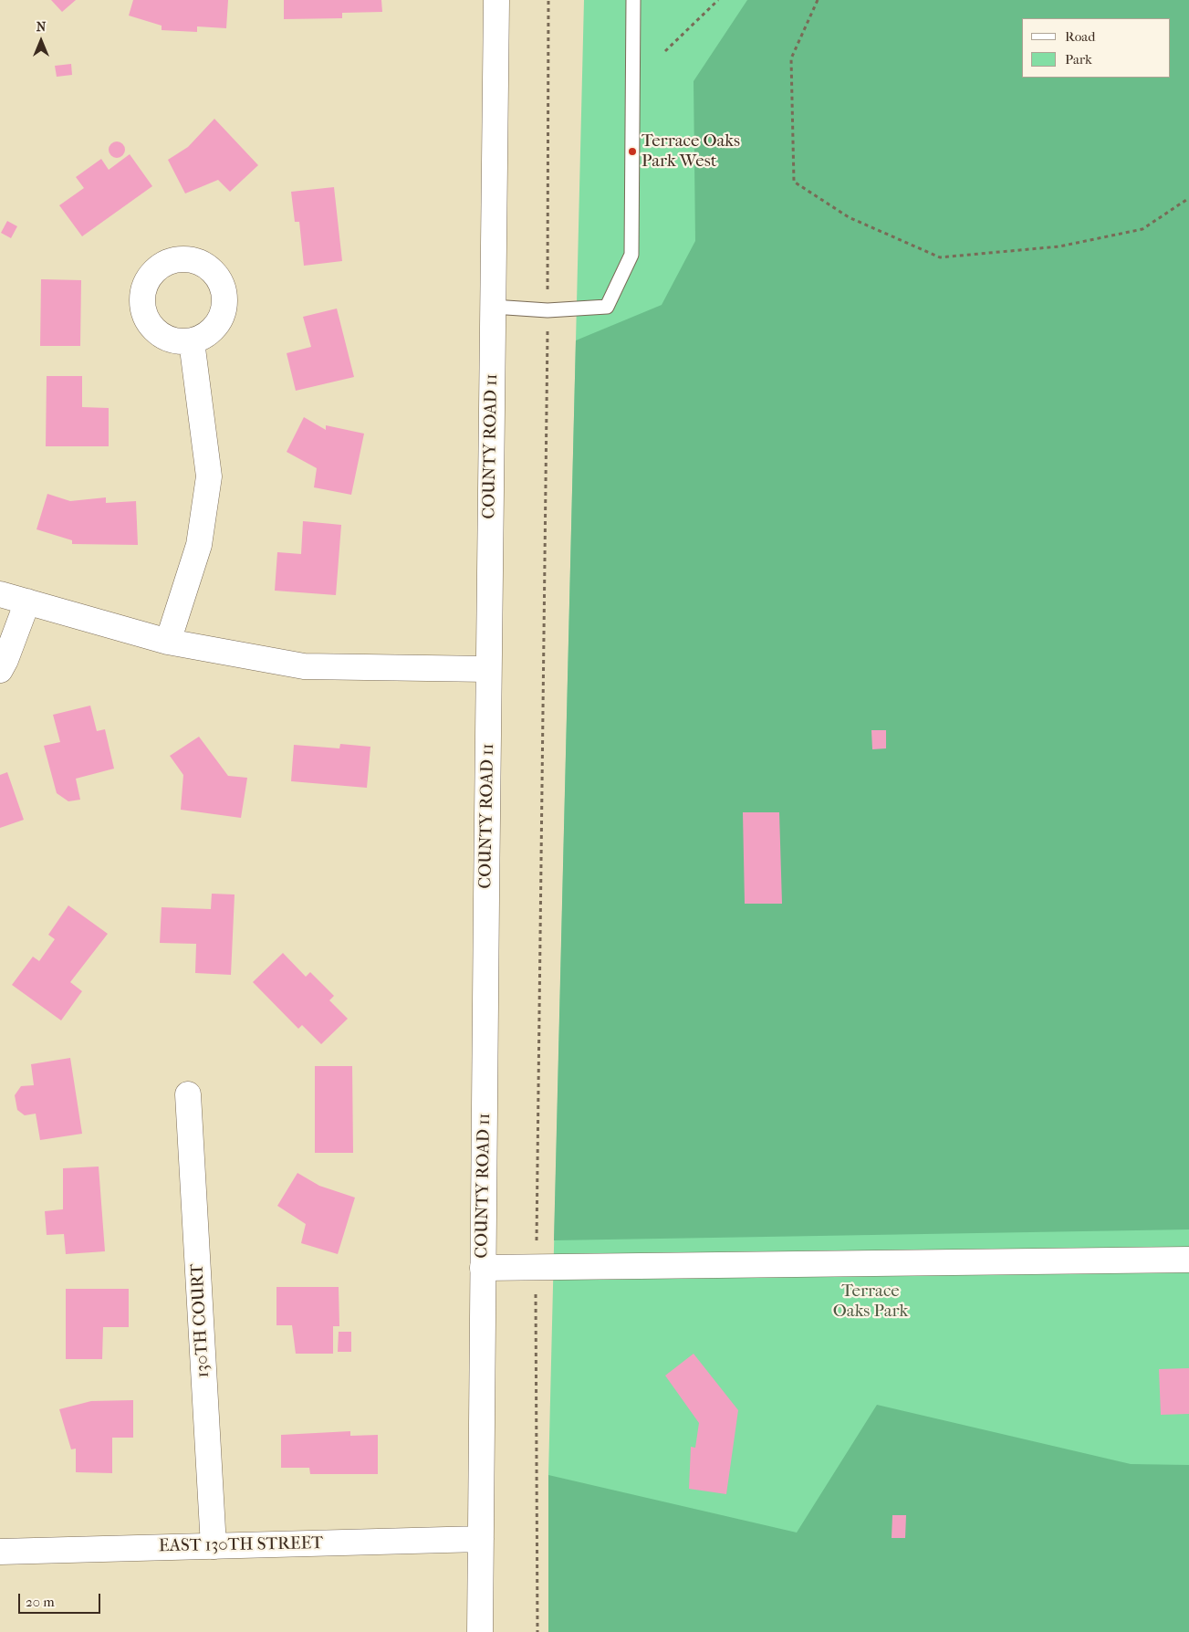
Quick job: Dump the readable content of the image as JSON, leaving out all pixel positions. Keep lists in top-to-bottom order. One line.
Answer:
{"streets":{"street":["COUNTY ROAD 11","130TH COURT","EAST 130TH STREET"]},"crossings":[["COUNTY ROAD 11","EAST 130TH STREET"],["130TH COURT","EAST 130TH STREET"]],"parks":["Terrace Oaks Park"],"places":["Terrace Oaks Park West"],"legend":["Road","Park"],"scale_bar":"20 m","north":"top"}
